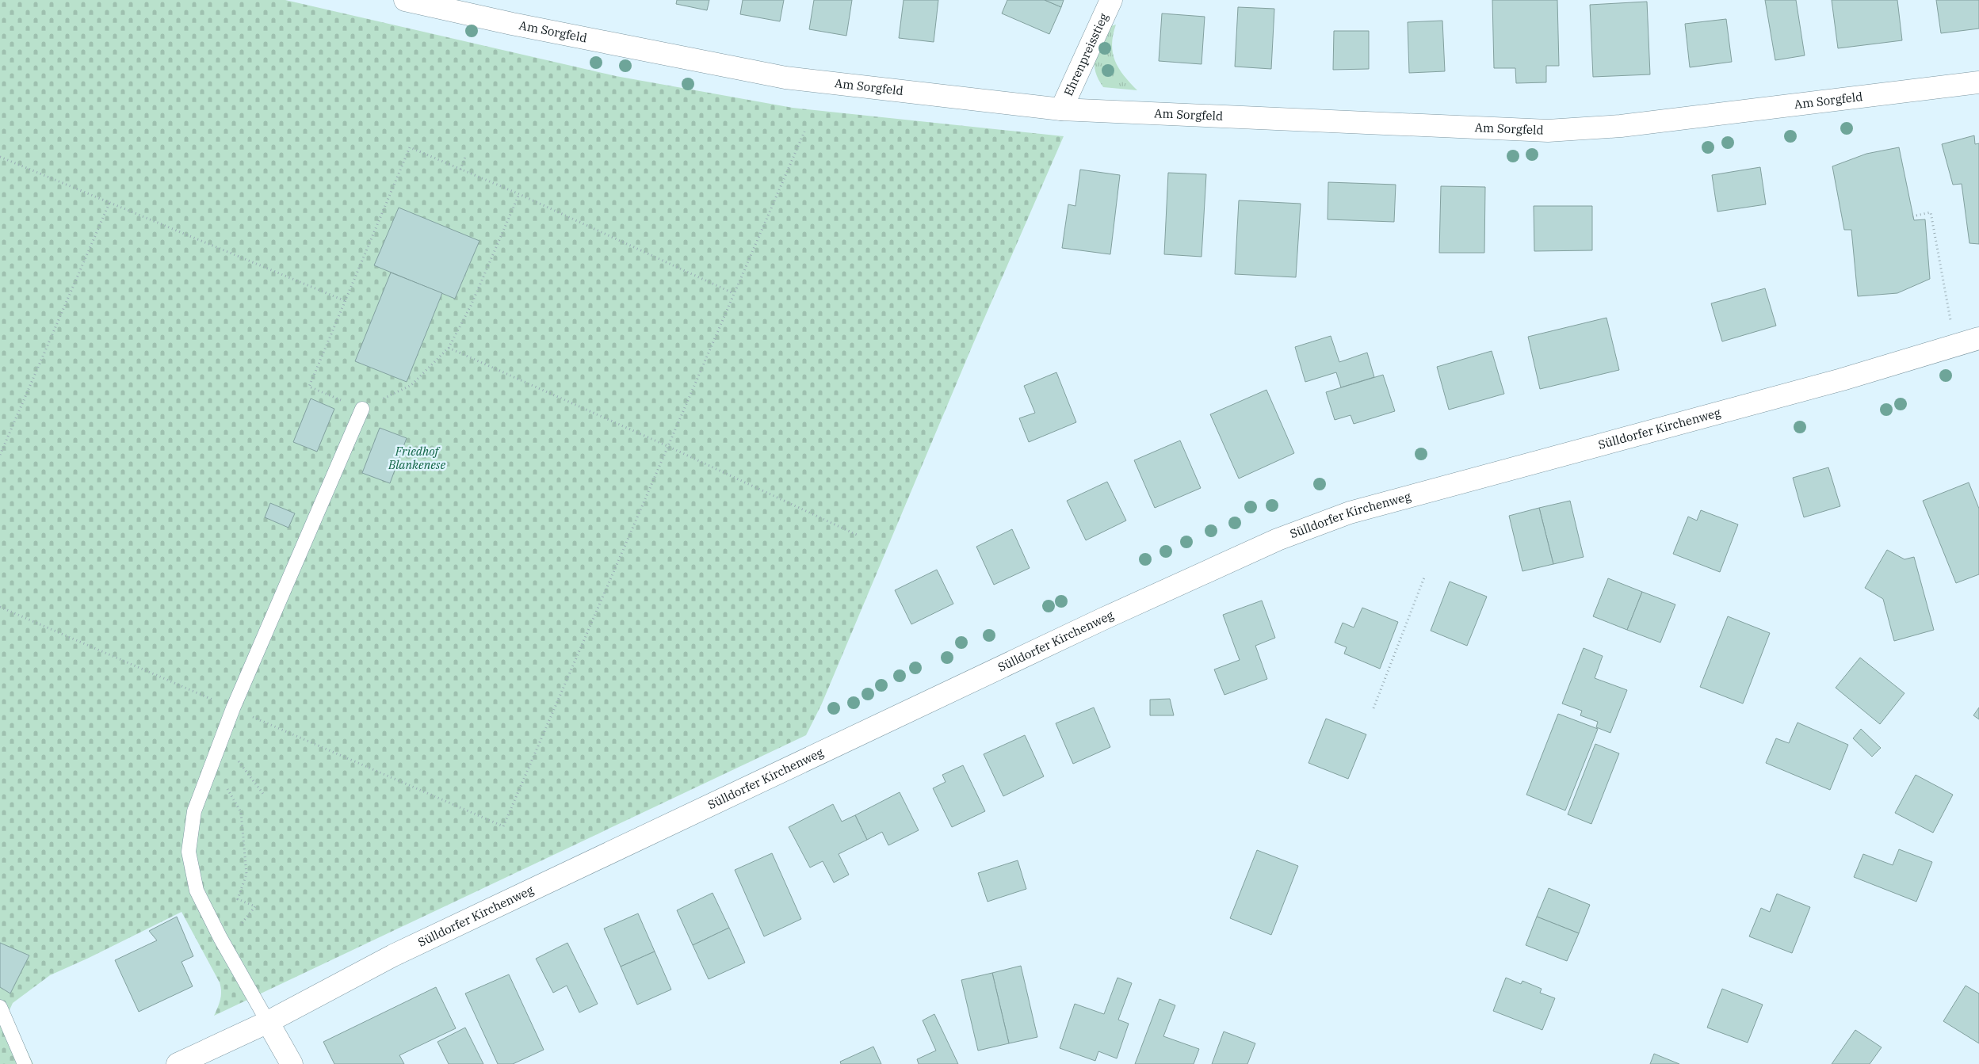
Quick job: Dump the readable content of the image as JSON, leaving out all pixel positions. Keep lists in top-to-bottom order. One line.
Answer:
{"streets":{"street":["Am Sorgfeld","Ehrenpreisstieg","Sülldorfer Kirchenweg"]},"crossings":[["Am Sorgfeld","Ehrenpreisstieg"]],"parks":["Friedhof Blankenese"]}
